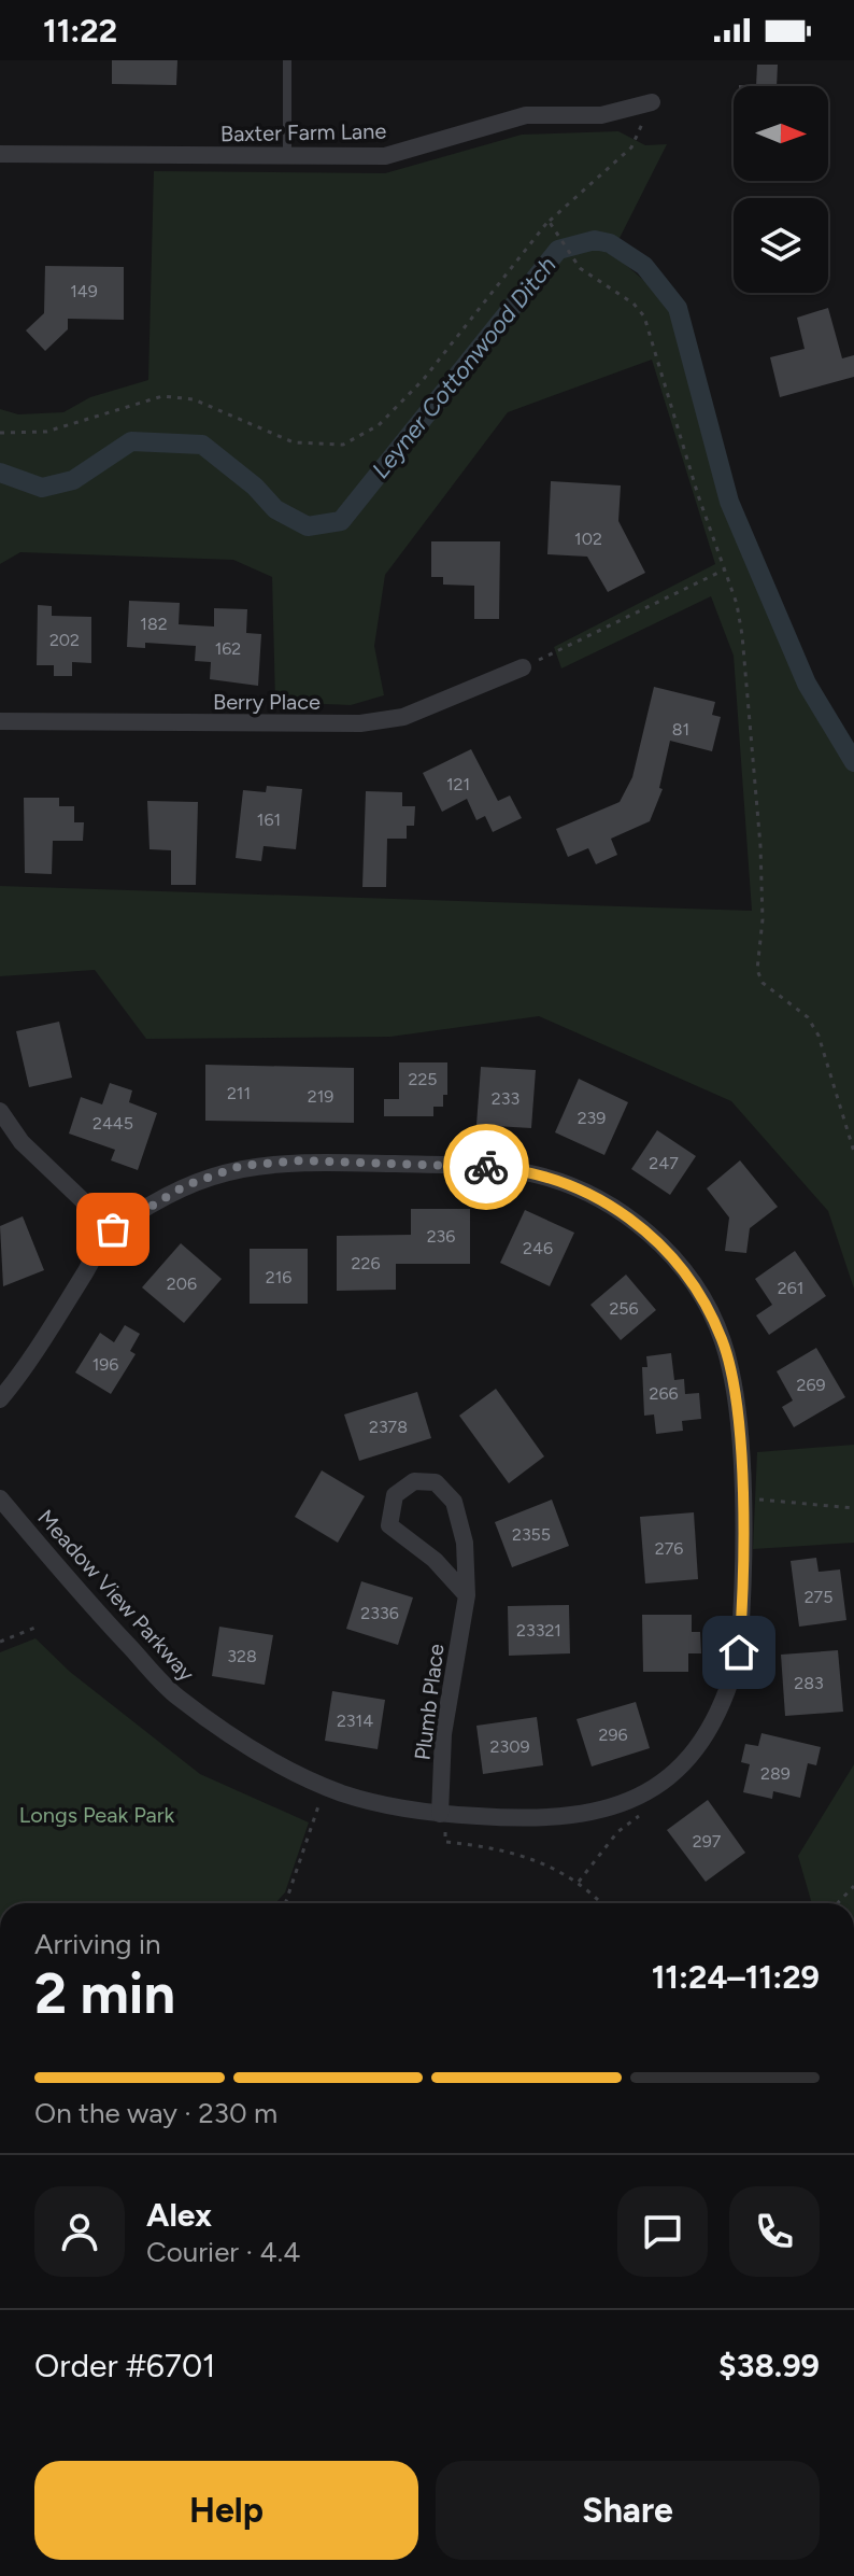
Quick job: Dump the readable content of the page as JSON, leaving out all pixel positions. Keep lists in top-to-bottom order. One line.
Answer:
{"streets":{"street":["Baxter Farm Lane","Berry Place","Meadow View Parkway","Plumb Place"]},"crossings":[["Meadow View Parkway","Plumb Place"]],"water":["Leyner Cottonwood Ditch"],"parks":["Longs Peak Park"],"house_numbers":["149","102","182","202","162","81","121","161","225","211","219","233","239","2445","247","236","246","226","216","206","261","256","196","269","266","2378","2355","276","275","2336","23321","328","283","2314","296","2309","289","297"],"north":"right","page":{"status":"11:22","heading":["2 min","Arriving in","11:24–11:29"],"panel":["Alex","Courier · 4.4","Order #6701","$38.99"],"bar":"On the way · 230 m","buttons":["Help","Share"]}}
